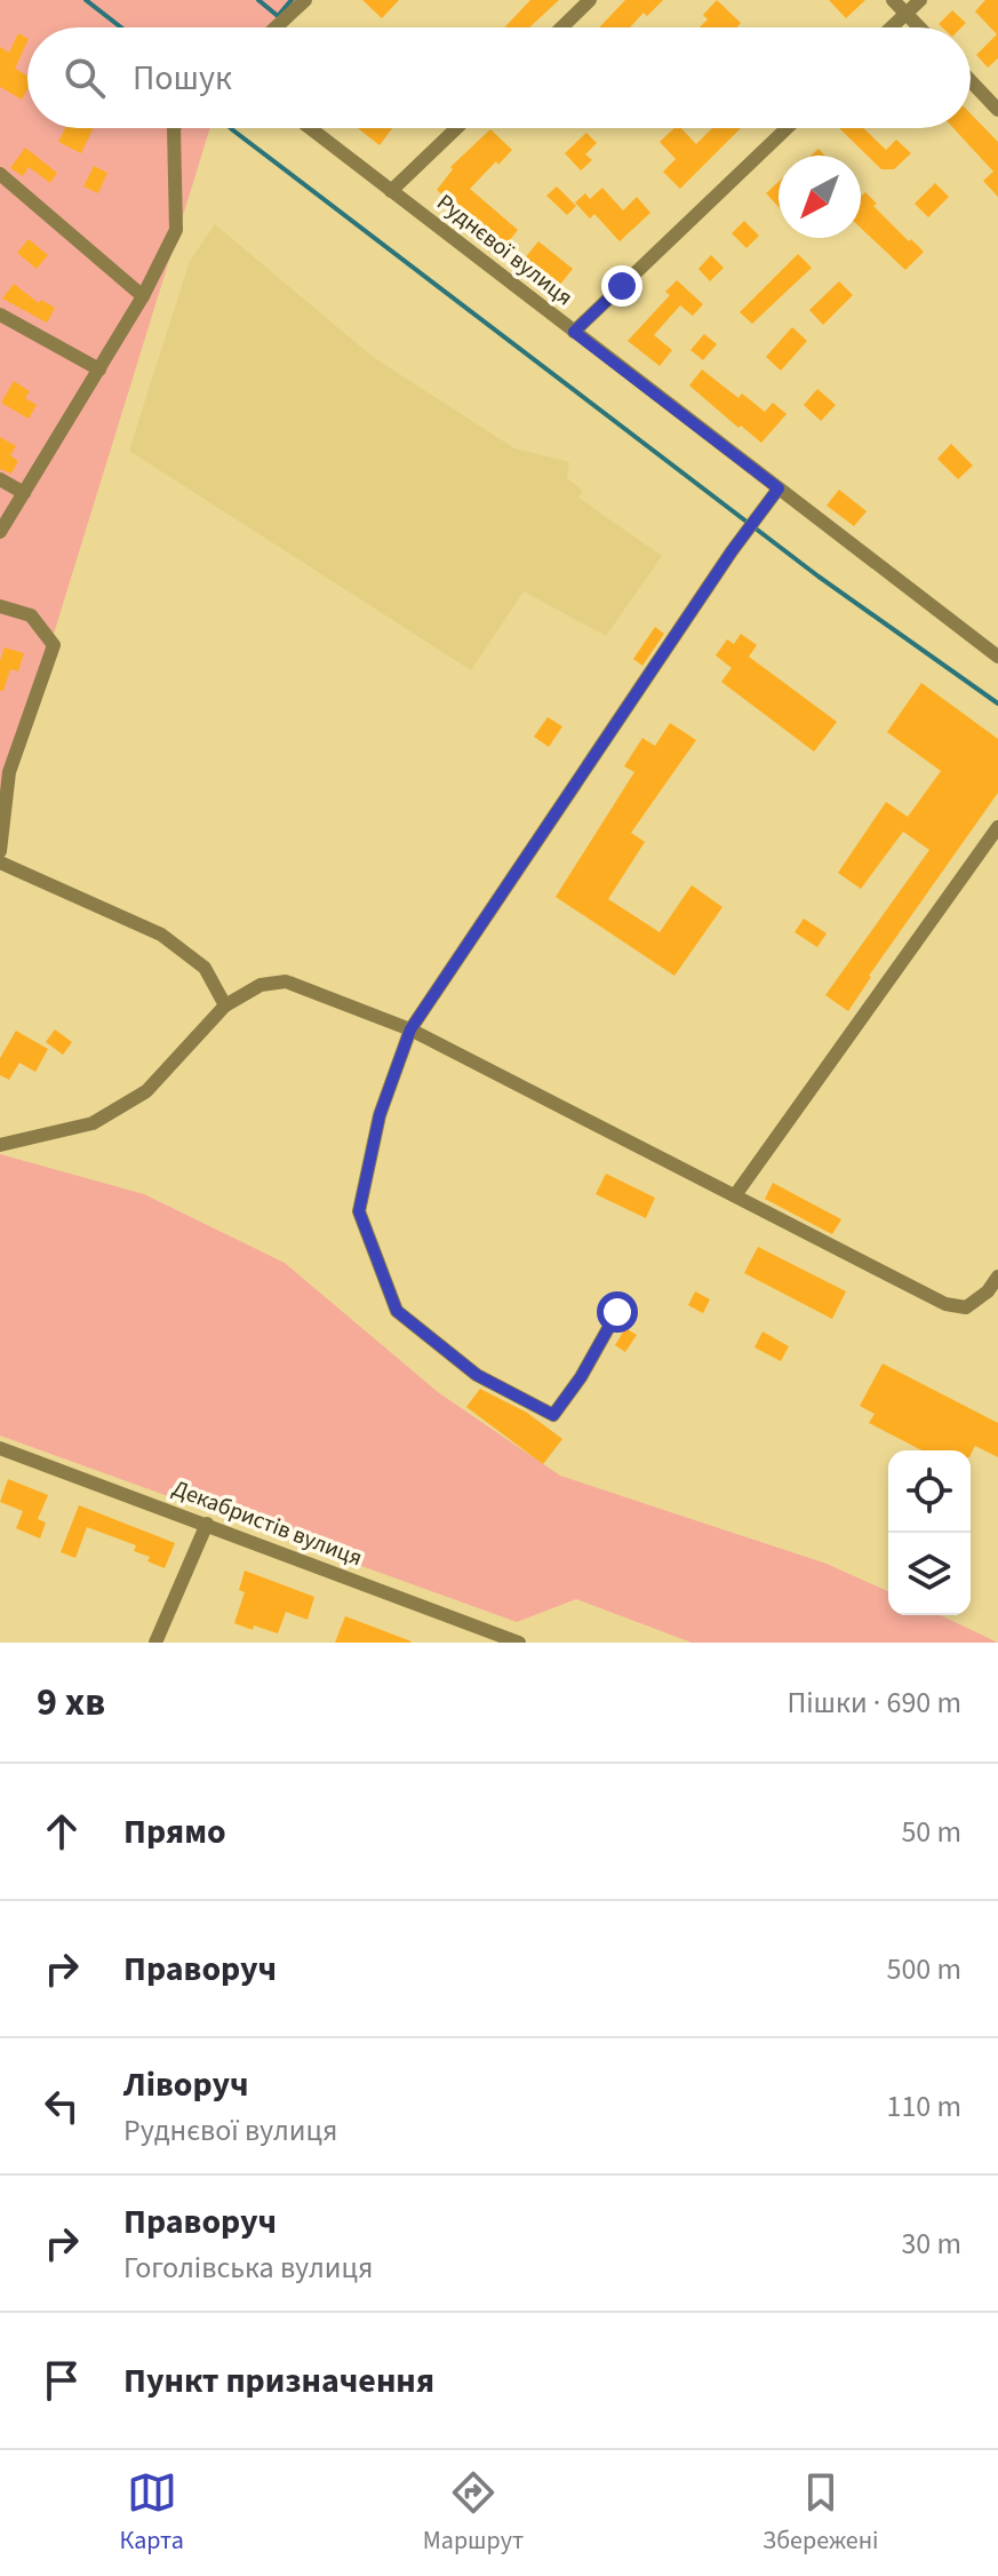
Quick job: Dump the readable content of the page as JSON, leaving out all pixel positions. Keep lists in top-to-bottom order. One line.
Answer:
{"streets":{"street":["Руднєвої вулиця","Декабристів вулиця"]},"north":"bottom left","page":{"search":"Пошук","heading":["9 хв","Пішки · 690 m"],"list":[["Прямо","50 m"],["Праворуч","500 m"],["Ліворуч","Руднєвої вулиця","110 m"],["Праворуч","Гоголівська вулиця","30 m"],"Пункт призначення"],"nav":["Карта","Маршрут","Збережені"]}}
